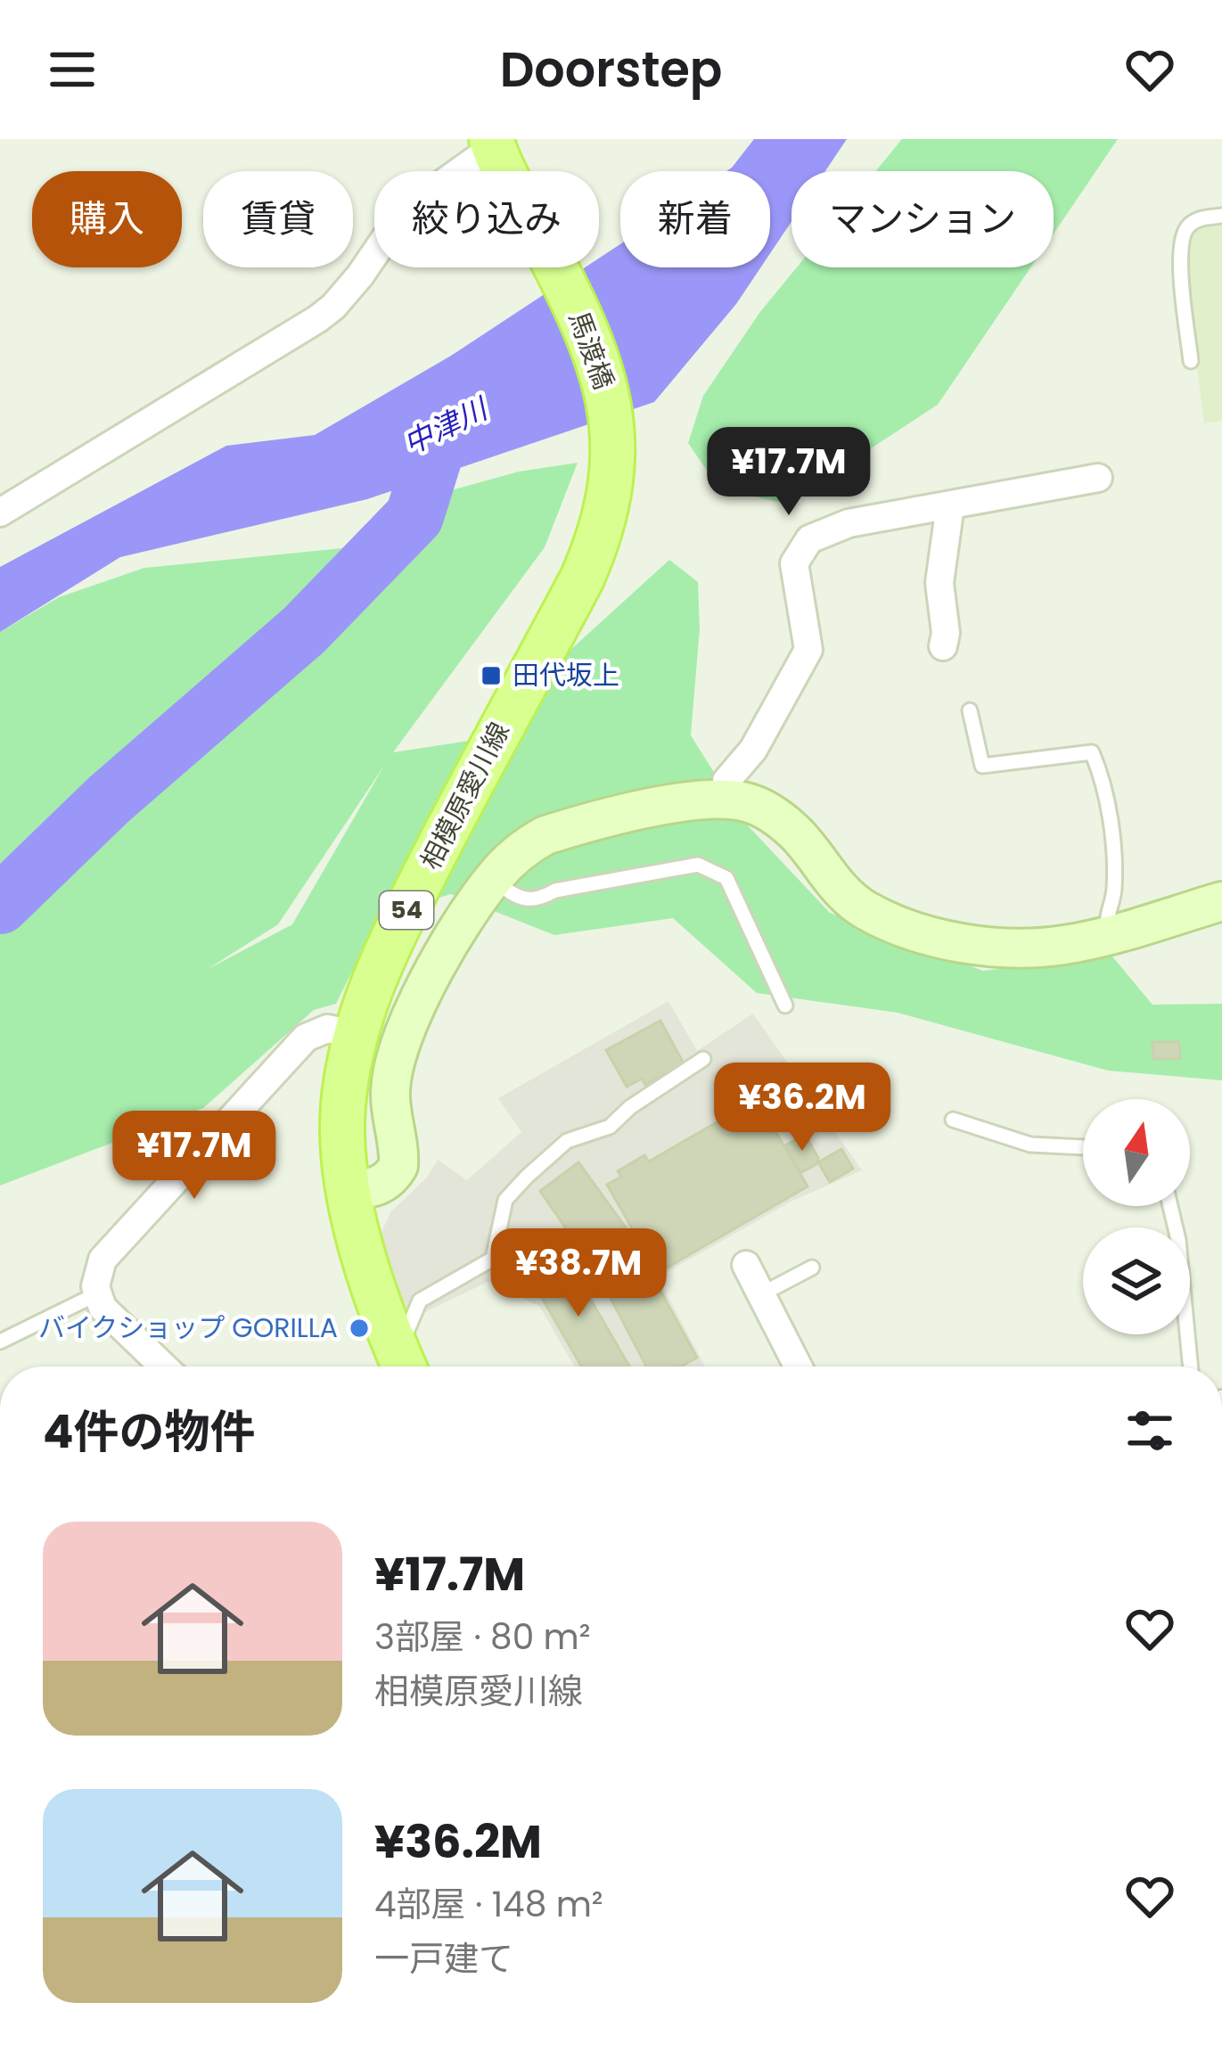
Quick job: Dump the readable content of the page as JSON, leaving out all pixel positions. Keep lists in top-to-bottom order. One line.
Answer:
{"streets":{"main road":["馬渡橋","相模原愛川線","54"]},"crossings":[["馬渡橋","相模原愛川線"]],"water":["中津川"],"places":{"transit":["田代坂上"],"other":["バイクショップ GORILLA"]},"north":"top","page":{"header":"Doorstep","chip":["購入","賃貸","絞り込み","新着","マンション"],"price":["¥17.7M","¥36.2M","¥17.7M","¥38.7M"],"heading":"4件の物件","list":[{"name":"¥17.7M","note":"3部屋 · 80 m² · 相模原愛川線"},{"name":"¥36.2M","note":"4部屋 · 148 m² · 一戸建て"}]}}
